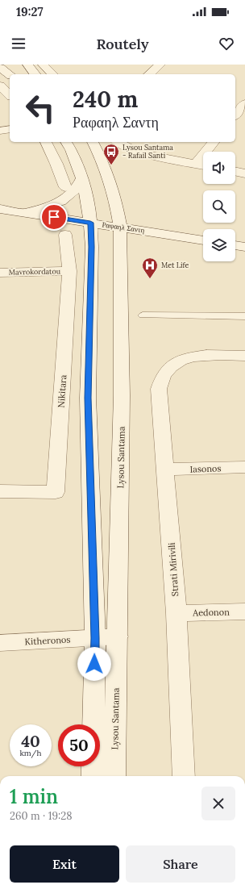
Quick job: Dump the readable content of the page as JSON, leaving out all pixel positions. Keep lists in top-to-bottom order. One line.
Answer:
{"streets":{"street":["Ραφαηλ Σαντη","Mavrokordatou","Nikitara","Lysou Santama","Iasonos","Strati Mirivili","Aedonon","Kitheronos"]},"crossings":[["Ραφαηλ Σαντη","Lysou Santama"],["Mavrokordatou","Nikitara"],["Lysou Santama","Kitheronos"],["Iasonos","Strati Mirivili"],["Strati Mirivili","Aedonon"]],"places":{"bus stop":["Lysou Santama - Rafail Santi"],"hospital":["Met Life"]},"page":{"status":"19:27","header":"Routely","turn":["240 m","Ραφαηλ Σαντη"],"speed":"40 km/h","limit":"50","heading":["1 min","260 m · 19:28"],"buttons":["Exit","Share"]}}
